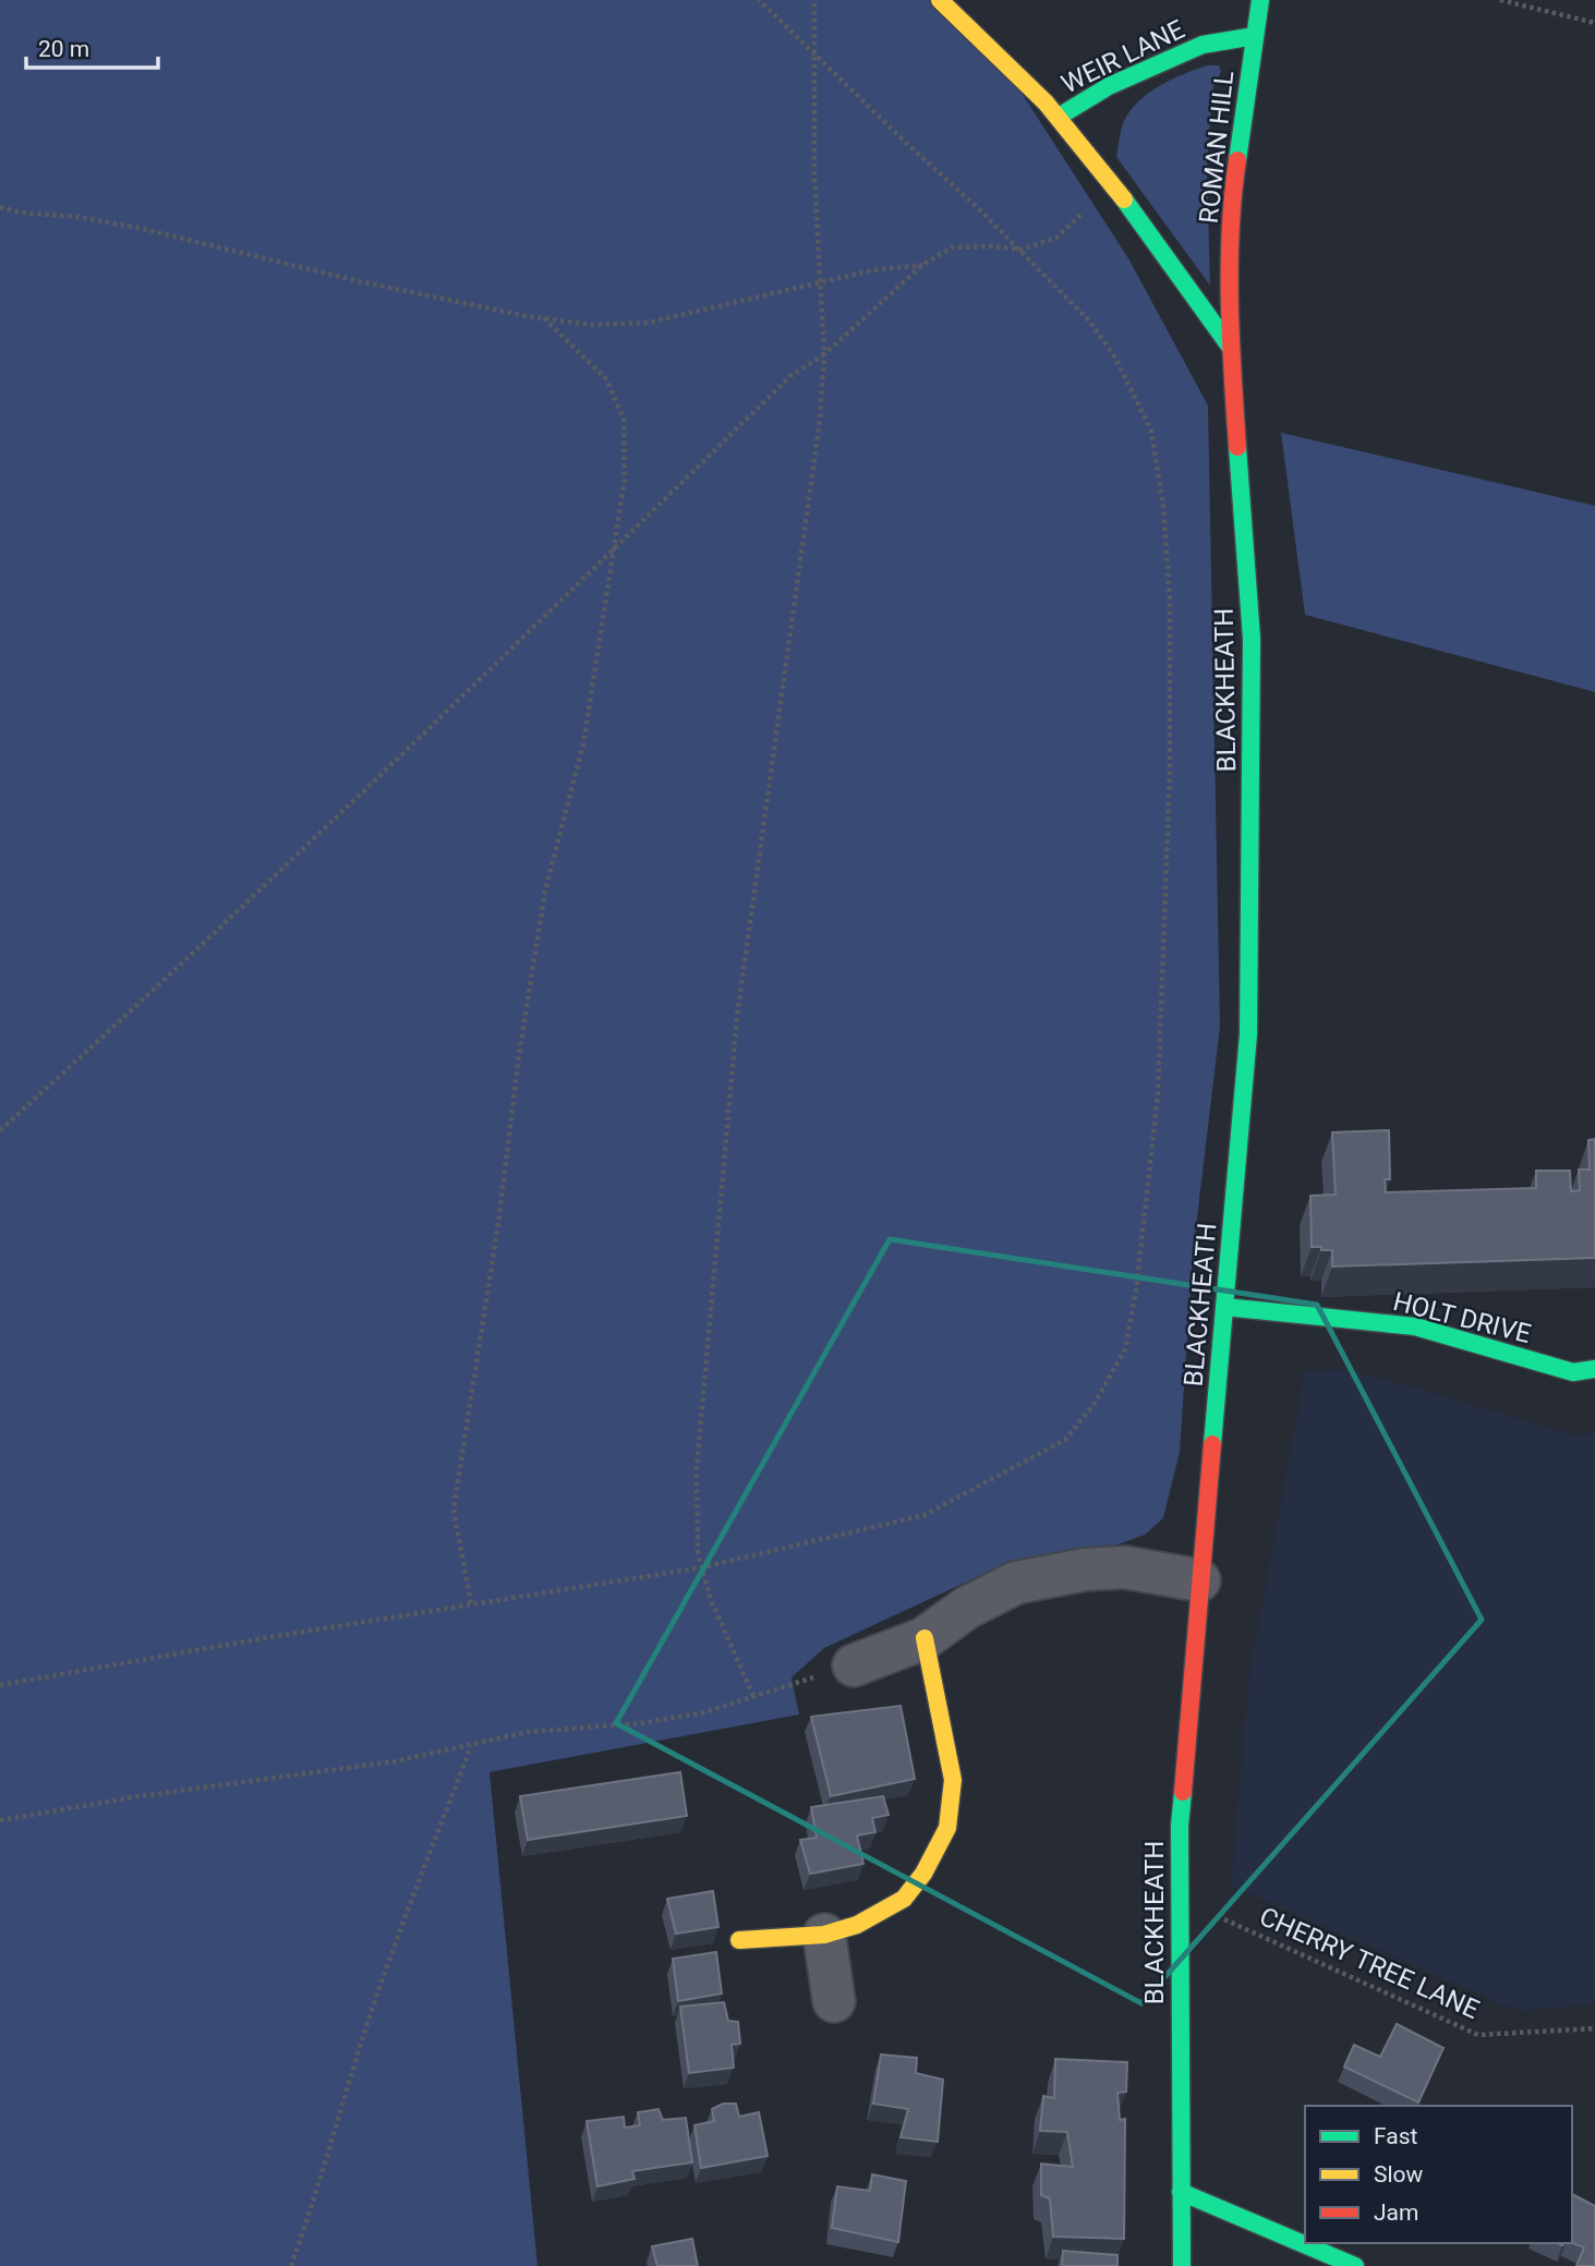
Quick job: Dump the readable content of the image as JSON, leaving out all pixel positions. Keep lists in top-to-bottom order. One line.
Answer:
{"streets":{"main road":["WEIR LANE","ROMAN HILL","BLACKHEATH","HOLT DRIVE"],"path":["CHERRY TREE LANE"]},"crossings":[["WEIR LANE","ROMAN HILL"],["WEIR LANE","BLACKHEATH"],["ROMAN HILL","BLACKHEATH"],["BLACKHEATH","HOLT DRIVE"],["BLACKHEATH","CHERRY TREE LANE"]],"legend":["Fast","Slow","Jam"],"scale_bar":"20 m"}
